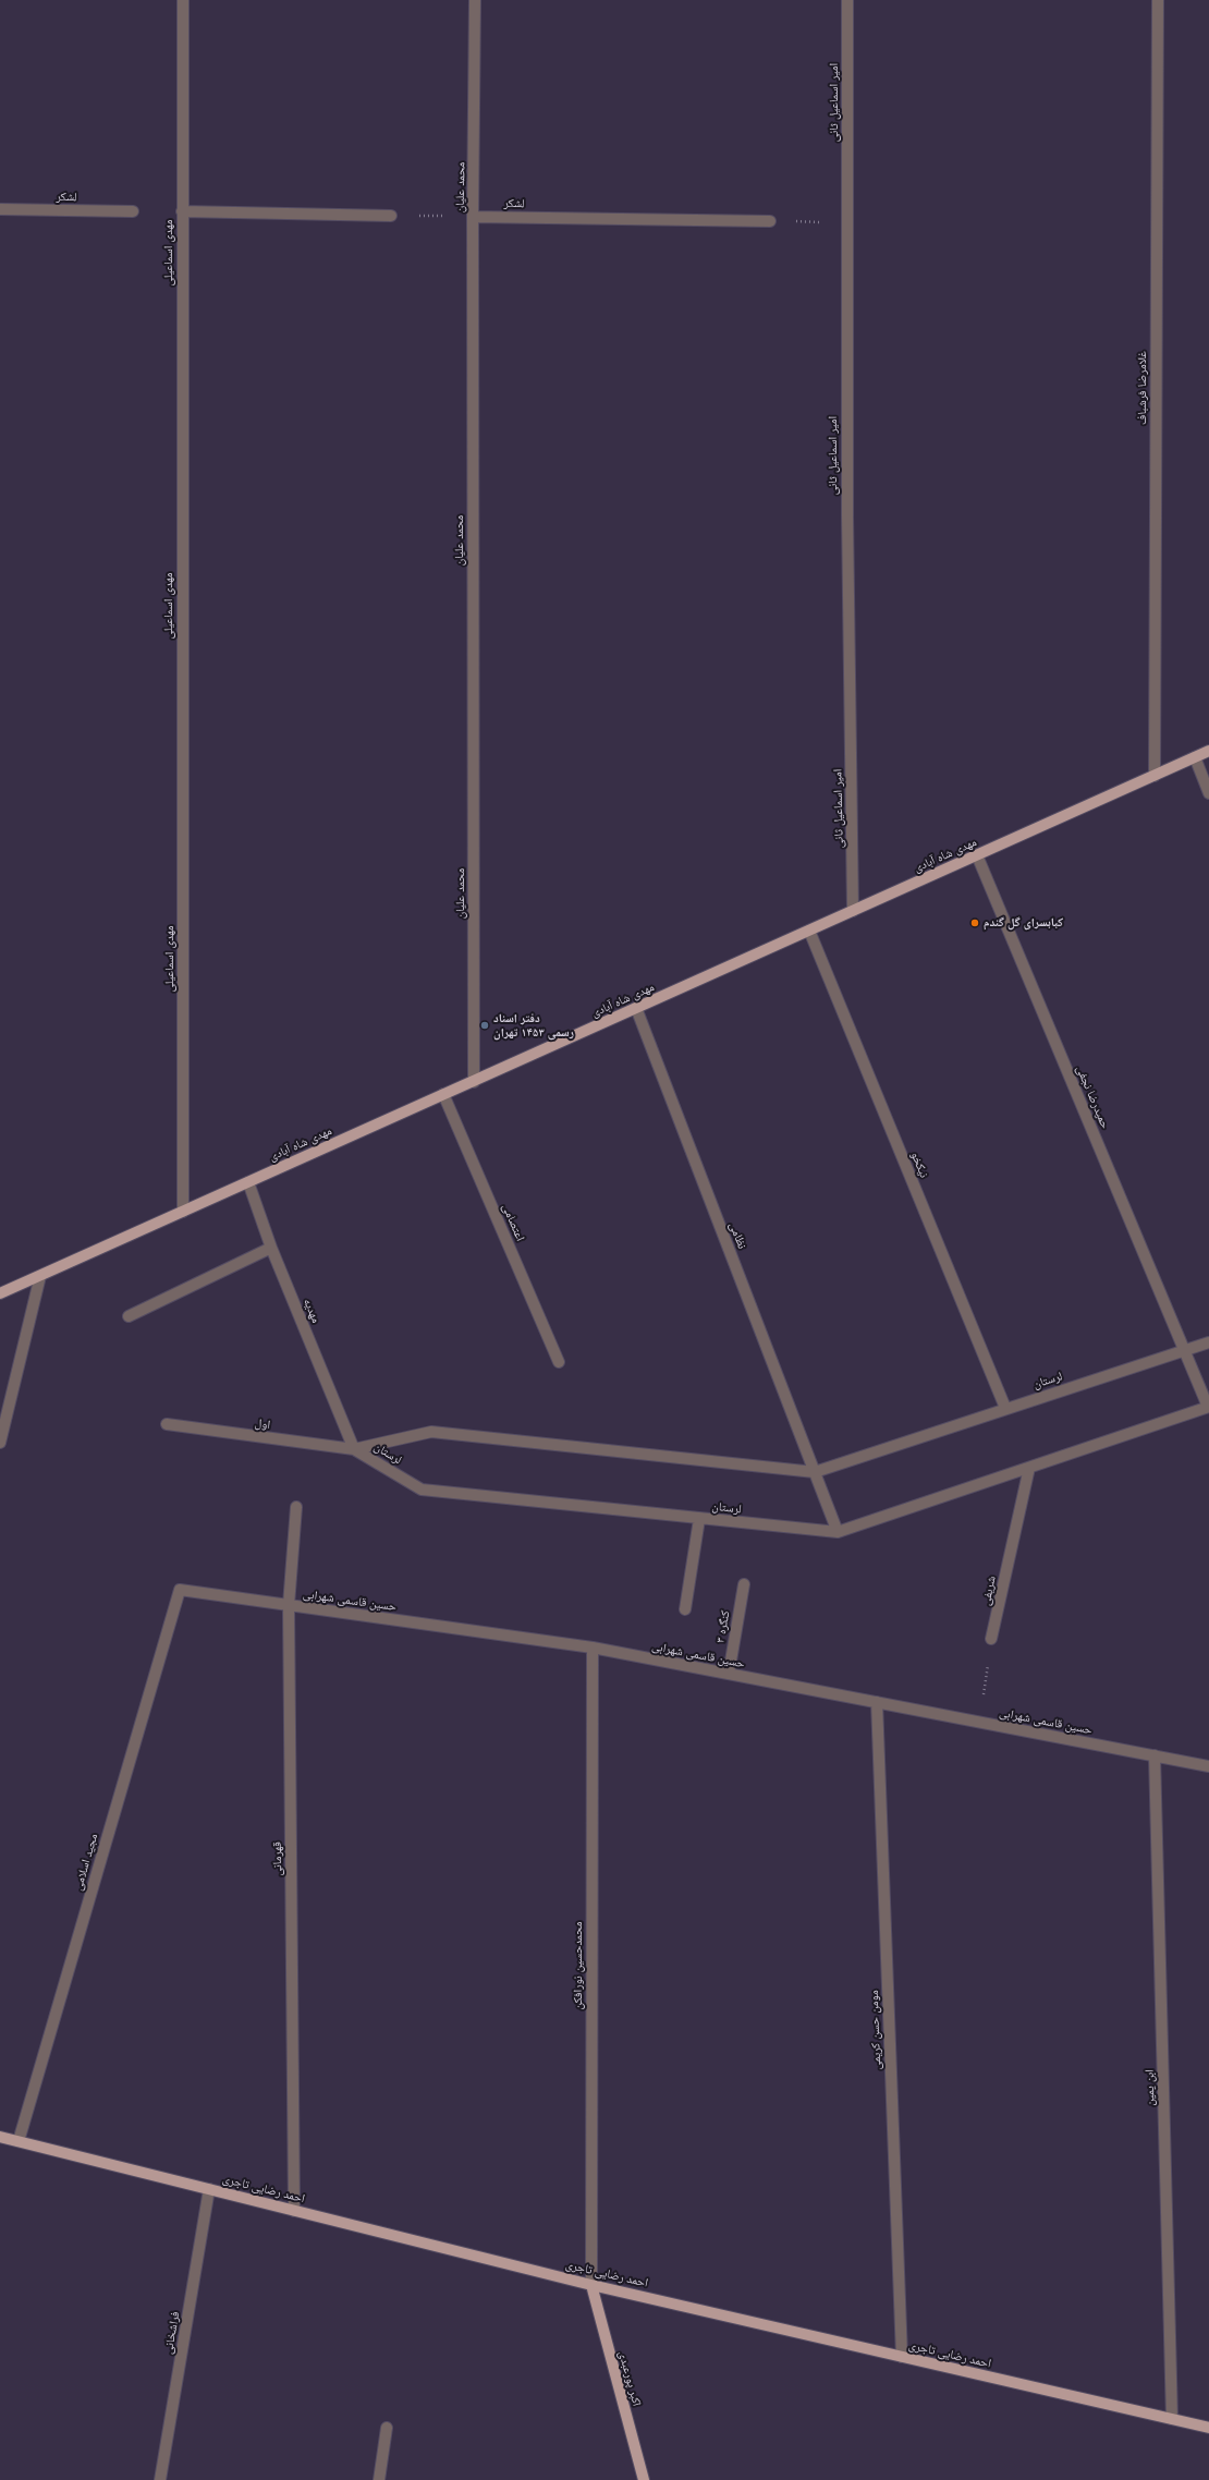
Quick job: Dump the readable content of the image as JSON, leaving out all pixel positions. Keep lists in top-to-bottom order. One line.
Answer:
{"streets":{"main road":["مهدی شاه آبادی","احمد رضایی تاجری","اکبر پورعبدی"],"street":["امیر اسماعیل ثانی","محمد علیان","لشكر","مهدی اسماعیلی","غلامرضا فرشباف","حمیدرضا نجفی","نیکخو","اعتصامی","نظامی","مهدیه","لرستان","اول","شریفی","حسین قاسمی شهرابی","کنگره ۳","قهرمانی","مجید اسلامی","محمدحسین نورافکن","مومن حسن کریمی","ابن یمین","فراشخانی"]},"crossings":[["امیر اسماعیل ثانی","مهدی شاه آبادی"],["محمد علیان","لشكر"],["محمد علیان","مهدی شاه آبادی"],["مهدی اسماعیلی","مهدی شاه آبادی"],["غلامرضا فرشباف","مهدی شاه آبادی"],["مهدی شاه آبادی","حمیدرضا نجفی"],["مهدی شاه آبادی","نیکخو"],["مهدی شاه آبادی","اعتصامی"],["مهدی شاه آبادی","نظامی"],["مهدی شاه آبادی","مهدیه"],["حمیدرضا نجفی","لرستان"],["نیکخو","لرستان"],["نظامی","لرستان"],["مهدیه","لرستان"],["مهدیه","اول"],["لرستان","اول"],["لرستان","شریفی"],["حسین قاسمی شهرابی","کنگره ۳"],["حسین قاسمی شهرابی","قهرمانی"],["حسین قاسمی شهرابی","مجید اسلامی"],["حسین قاسمی شهرابی","محمدحسین نورافکن"],["حسین قاسمی شهرابی","مومن حسن کریمی"],["حسین قاسمی شهرابی","ابن یمین"],["قهرمانی","احمد رضایی تاجری"],["مجید اسلامی","احمد رضایی تاجری"],["محمدحسین نورافکن","احمد رضایی تاجری"],["محمدحسین نورافکن","اکبر پورعبدی"],["مومن حسن کریمی","احمد رضایی تاجری"],["ابن یمین","احمد رضایی تاجری"],["احمد رضایی تاجری","فراشخانی"],["احمد رضایی تاجری","اکبر پورعبدی"]],"places":["کبابسرای گل گندم","دفتر اسناد رسمی ۱۴۵۳ تهران"]}
